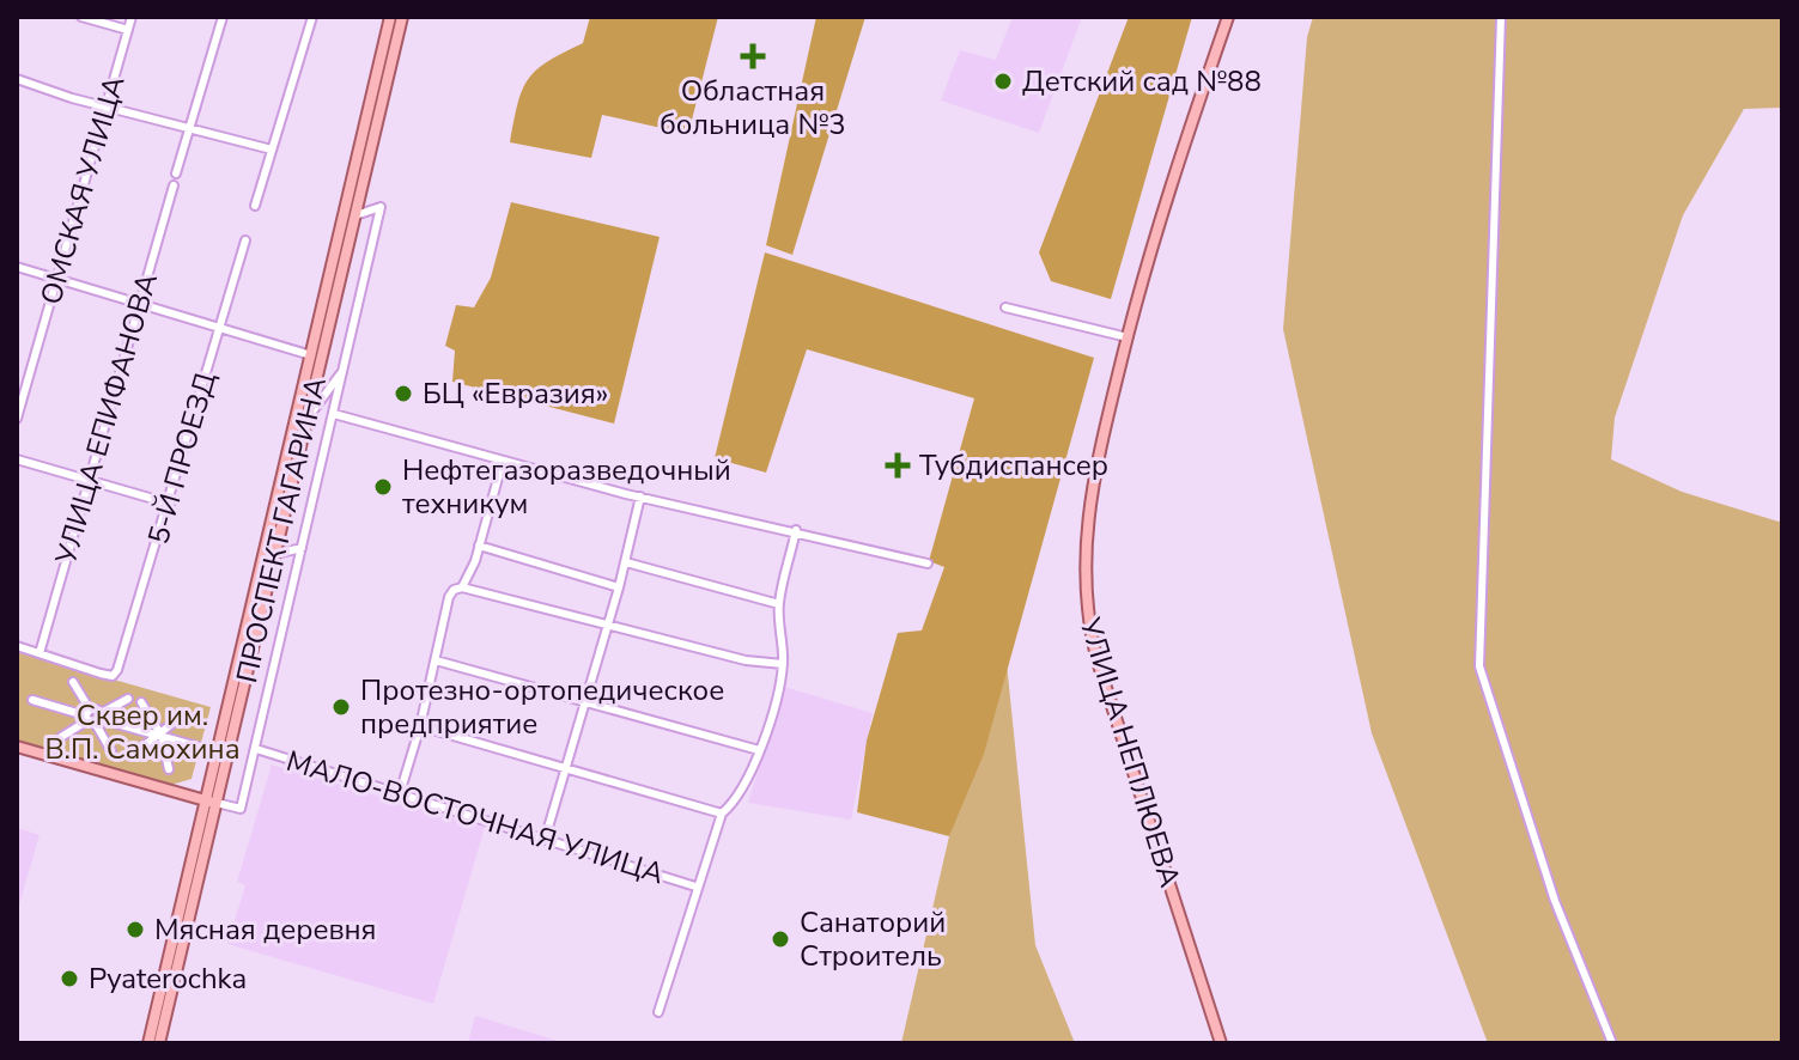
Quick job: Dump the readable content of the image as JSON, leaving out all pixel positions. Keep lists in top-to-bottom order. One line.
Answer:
{"streets":{"main road":["ПРОСПЕКТ ГАГАРИНА","УЛИЦА НЕПЛЮЕВА"],"street":["ОМСКАЯ УЛИЦА","УЛИЦА ЕПИФАНОВА","5-Й ПРОЕЗД","МАЛО-ВОСТОЧНАЯ УЛИЦА"]},"crossings":[["УЛИЦА ЕПИФАНОВА","5-Й ПРОЕЗД"]],"parks":["Сквер им. В.П. Самохина"],"places":{"health":["Областная больница №3","Тубдиспансер"],"other":["Детский сад №88","БЦ «Евразия»","Нефтегазоразведочный техникум","Протезно-ортопедическое предприятие","Мясная деревня","Санаторий Строитель","Pyaterochka"]}}
